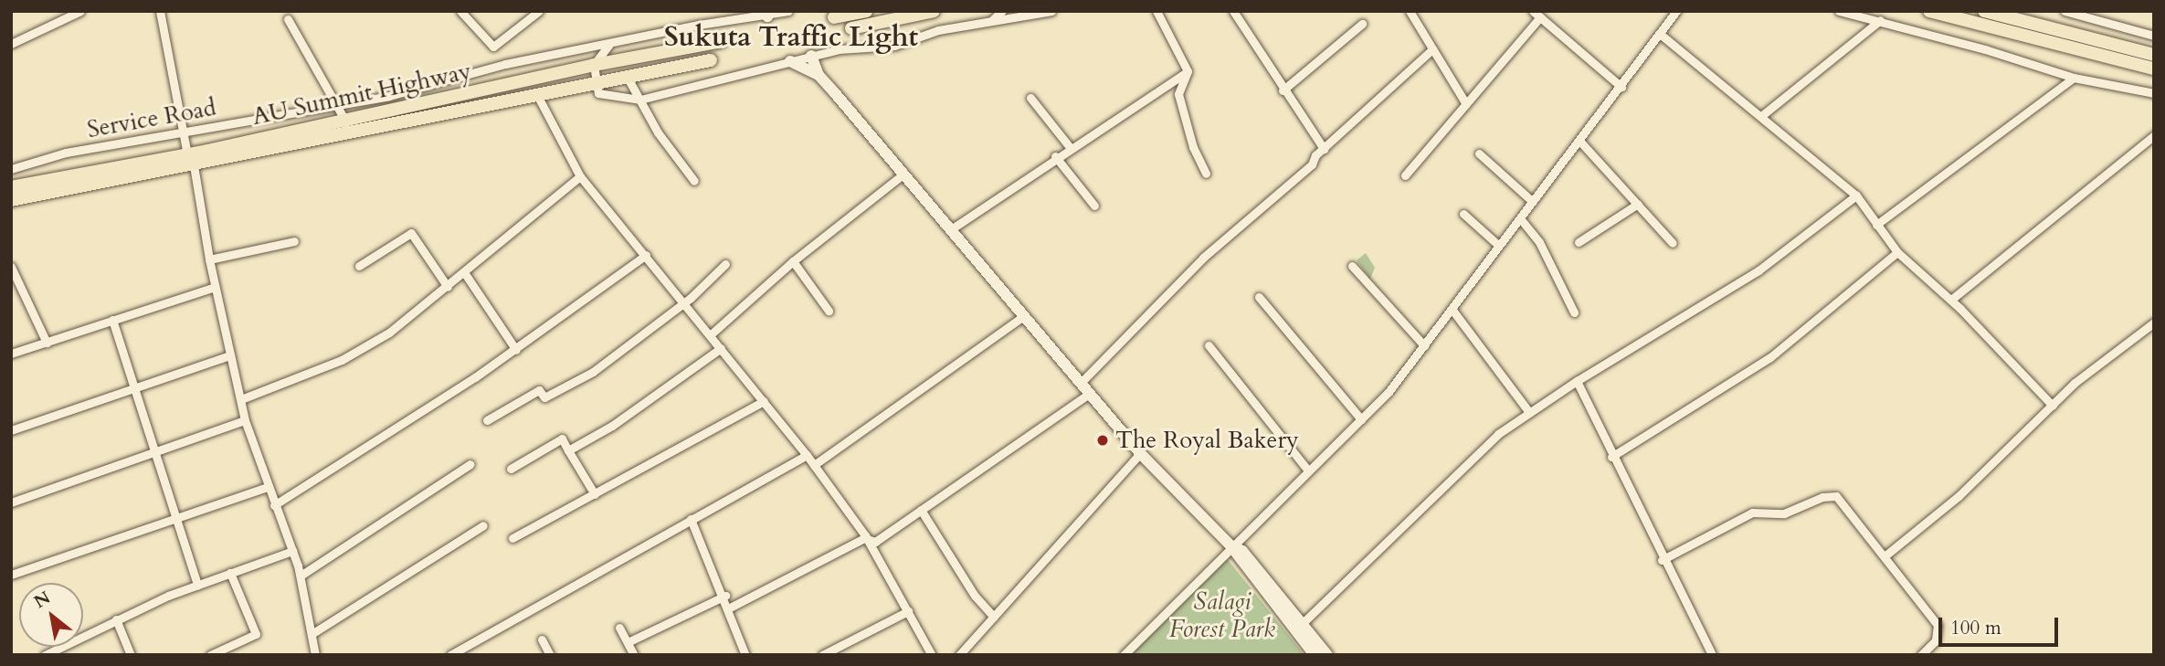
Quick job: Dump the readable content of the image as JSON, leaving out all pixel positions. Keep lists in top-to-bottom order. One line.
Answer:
{"streets":{"main road":["AU Summit Highway"],"street":["Service Road"]},"districts":["Sukuta Traffic Light"],"parks":["Salagi Forest Park"],"places":["The Royal Bakery"],"scale_bar":"100 m","north":"top left"}
